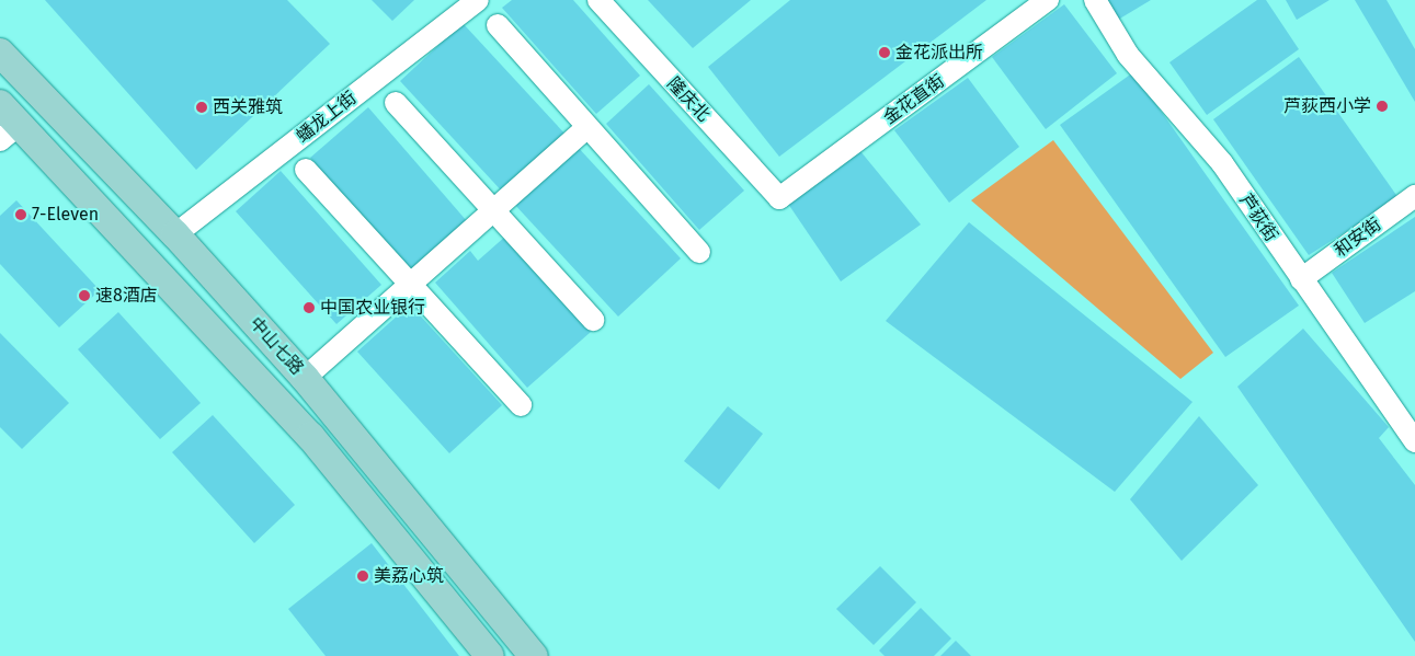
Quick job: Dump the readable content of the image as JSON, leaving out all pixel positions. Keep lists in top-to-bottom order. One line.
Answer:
{"streets":{"main road":["中山七路"],"street":["隆庆北","金花直街","蟠龙上街","芦荻街","和安街"]},"crossings":[["隆庆北","金花直街"],["蟠龙上街","中山七路"],["芦荻街","和安街"]],"places":["金花派出所","芦荻西小学","西关雅筑","7-Eleven","速8酒店","中国农业银行","美荔心筑"]}
